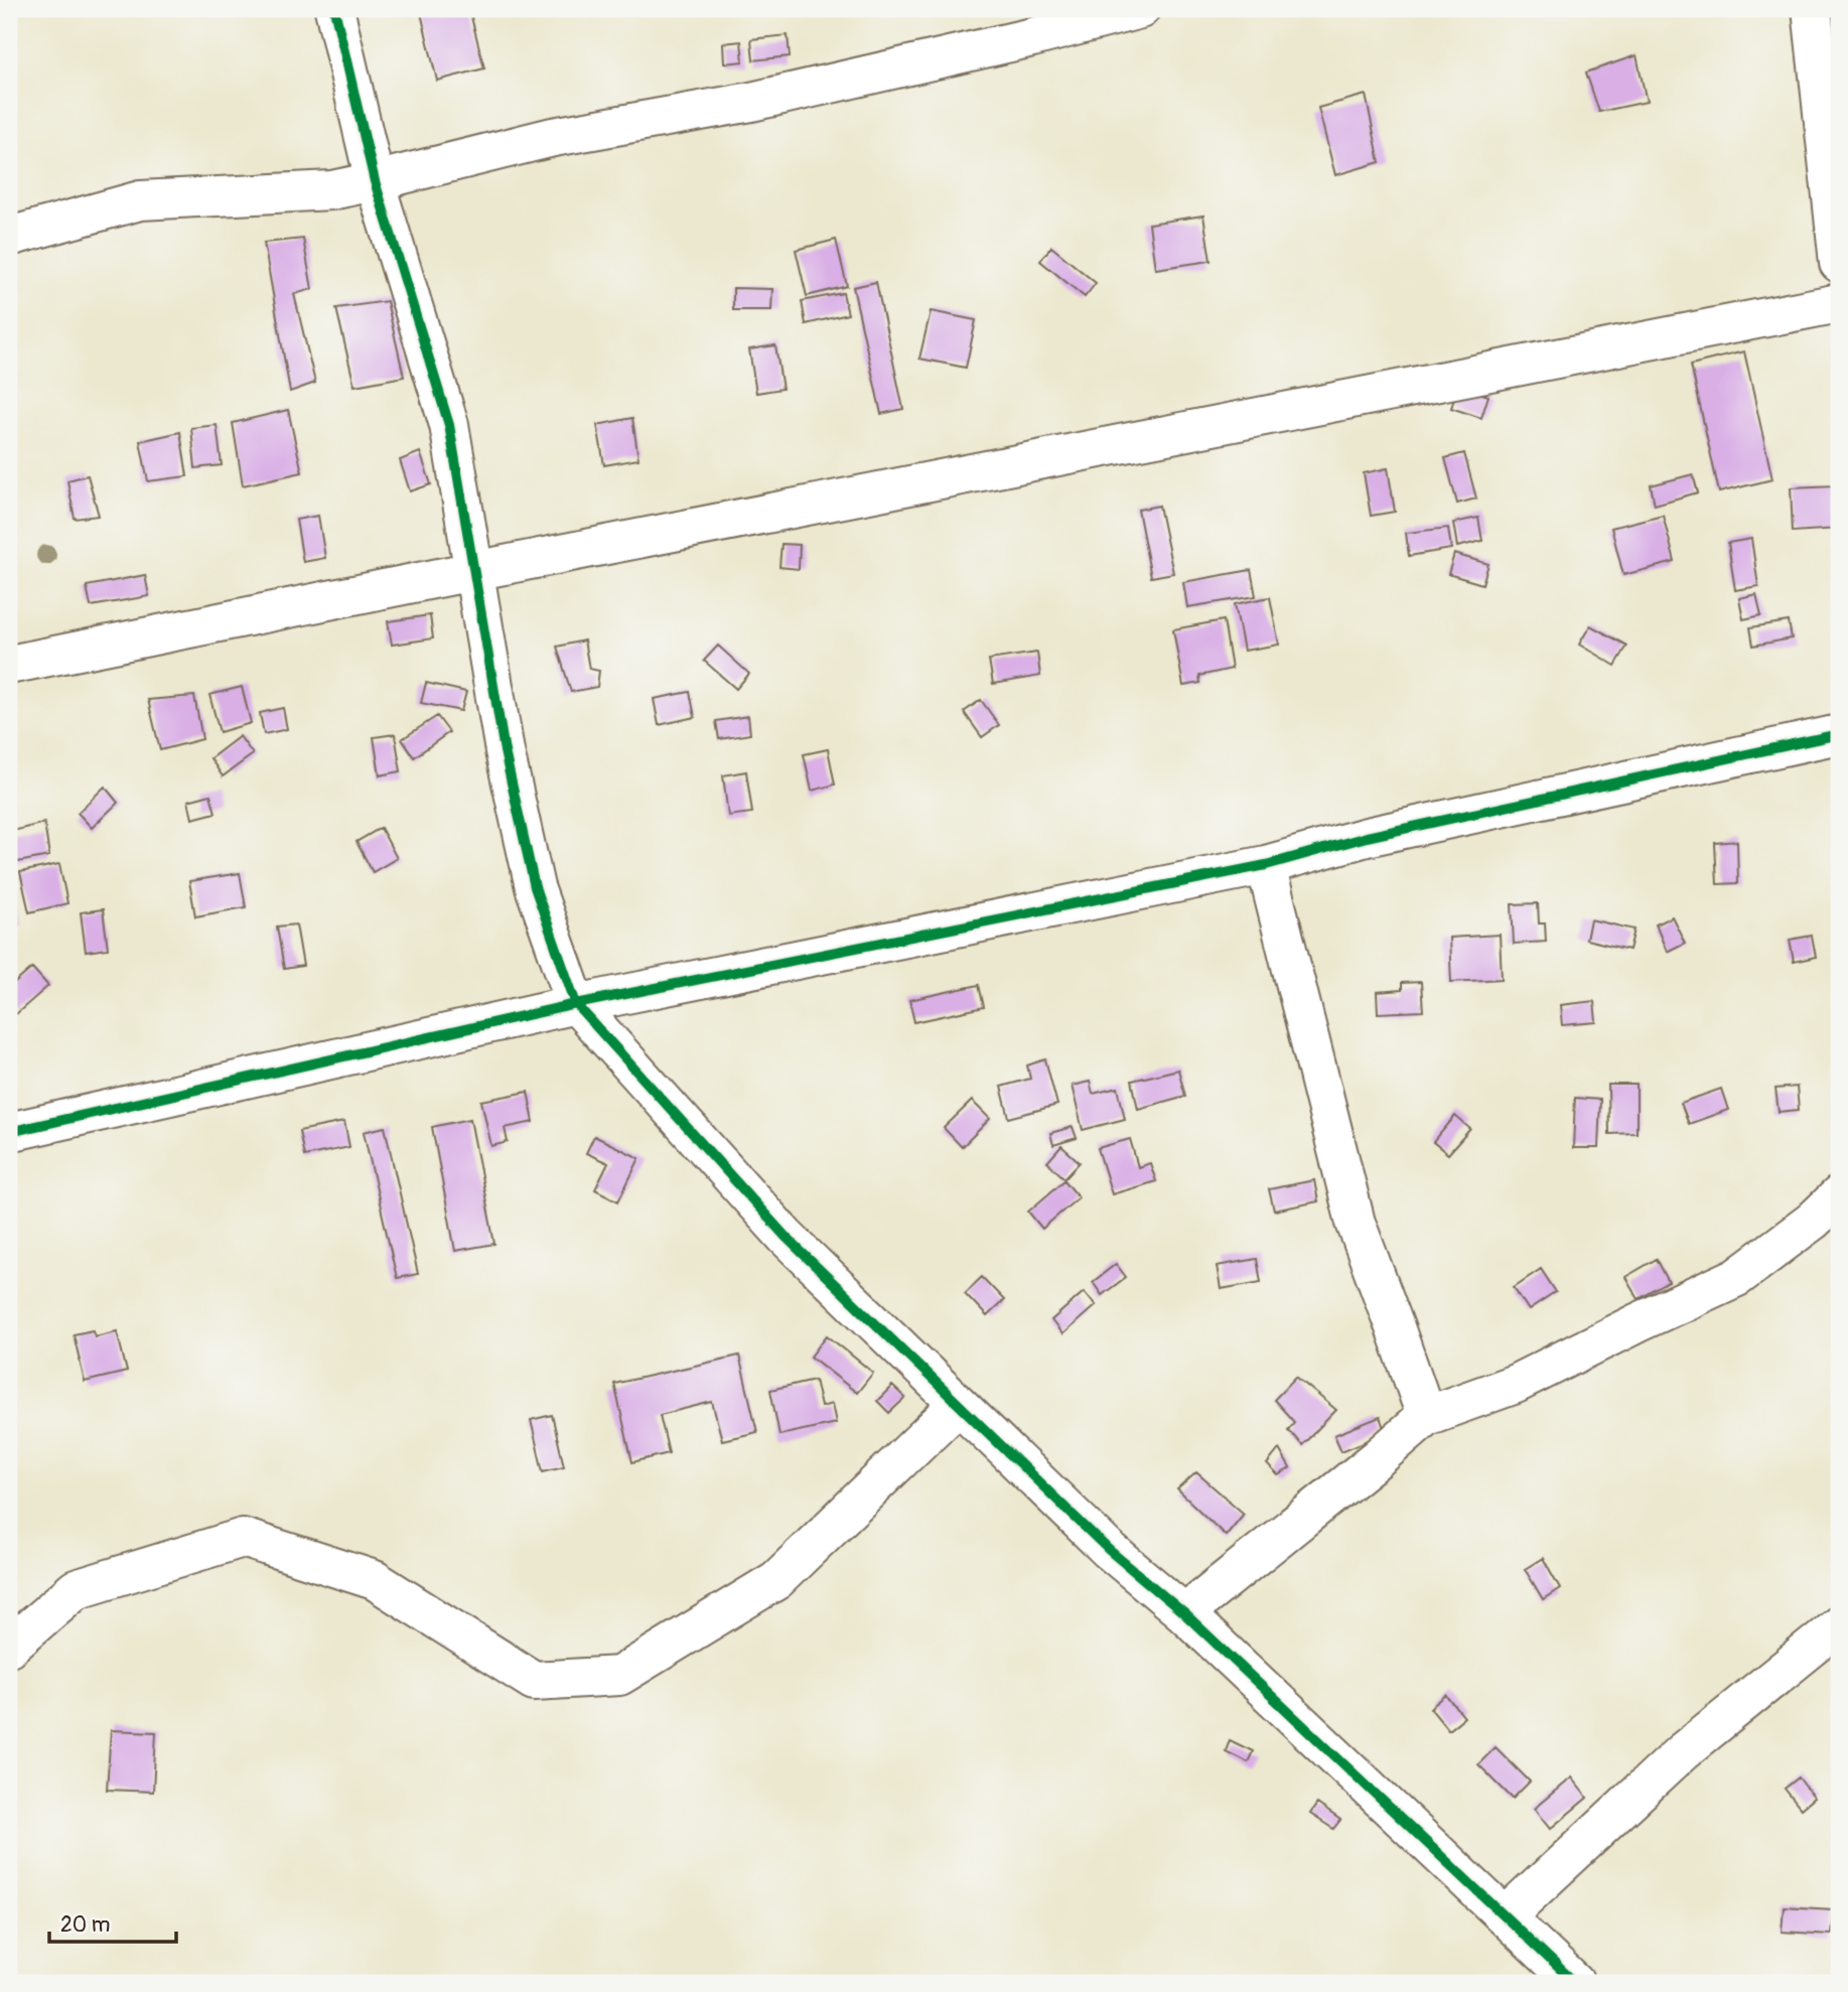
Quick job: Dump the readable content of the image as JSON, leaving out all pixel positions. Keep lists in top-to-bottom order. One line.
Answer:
{"scale_bar":"20 m"}
